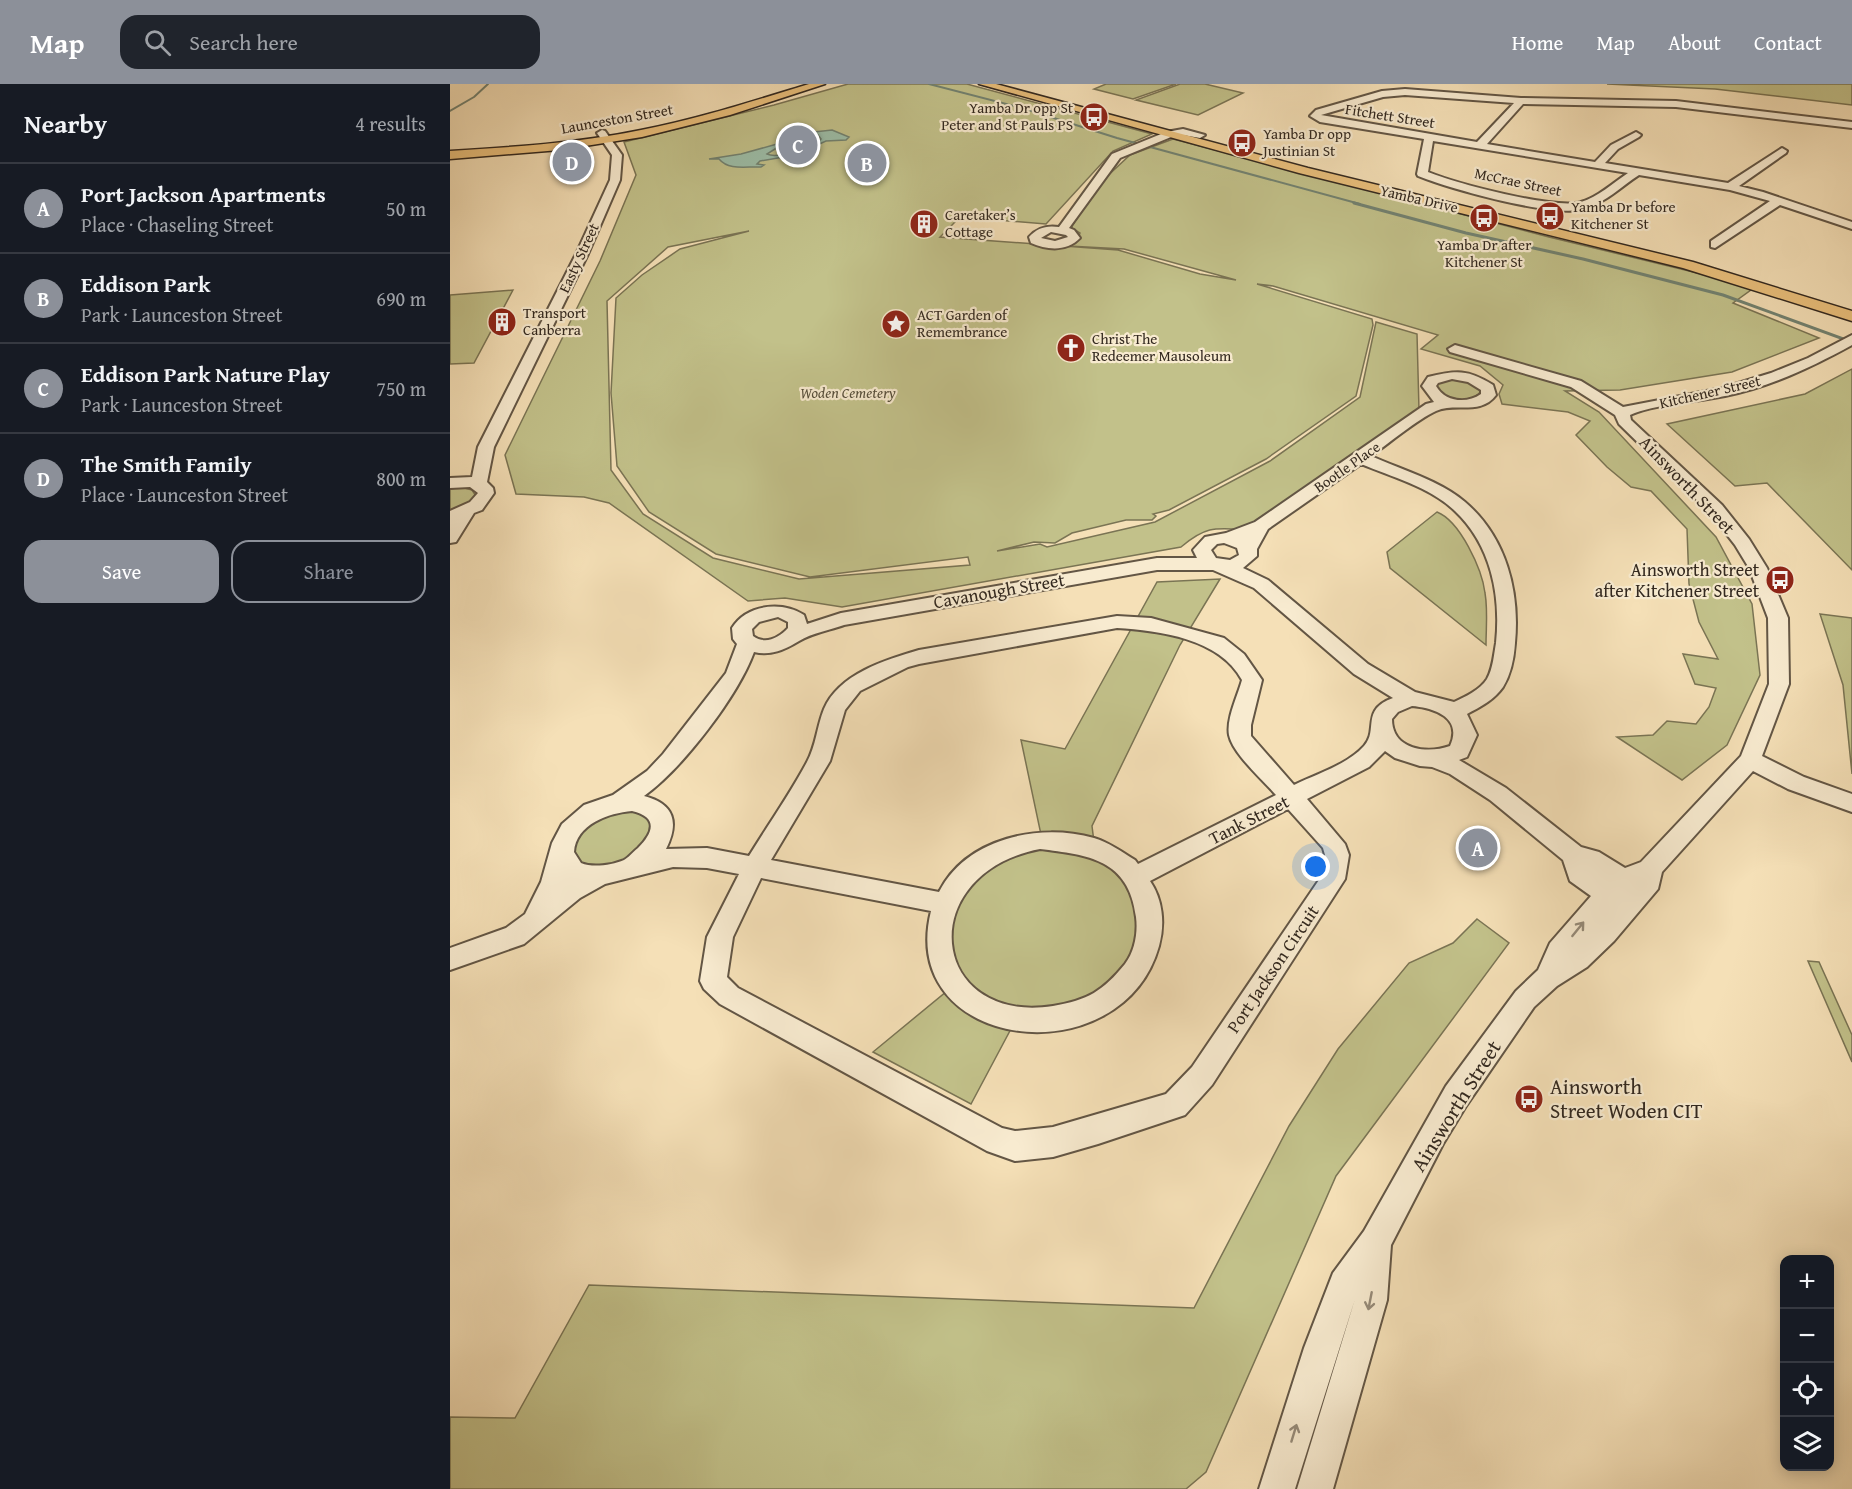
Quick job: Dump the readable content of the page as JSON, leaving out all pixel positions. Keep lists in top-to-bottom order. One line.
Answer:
{"streets":{"main road":["Launceston Street","Yamba Drive"],"street":["Fitchett Street","McCrae Street","Easty Street","Kitchener Street","Bootle Place","Ainsworth Street","Cavanough Street","Tank Street","Port Jackson Circuit"]},"crossings":[["Fitchett Street","McCrae Street"],["Launceston Street","Easty Street"],["Kitchener Street","Ainsworth Street"],["Bootle Place","Cavanough Street"],["Tank Street","Port Jackson Circuit"]],"parks":["Woden Cemetery"],"places":{"bus stop":["Yamba Dr opp St Peter and St Pauls PS","Yamba Dr opp Justinian St","Yamba Dr before Kitchener St","Yamba Dr after Kitchener St","Ainsworth Street after Kitchener Street","Ainsworth Street Woden CIT"],"building":["Caretaker’s Cottage","Transport Canberra"],"place":["ACT Garden of Remembrance"],"church":["Christ The Redeemer Mausoleum"]},"page":{"header":"Map","search":"Search here","nav":["Home","Map","About","Contact"],"heading":["Nearby","4 results"],"pins":["C","D","B","A"],"list":[{"mark":"A","name":"Port Jackson Apartments","note":"Place · Chaseling Street","value":"50 m"},{"mark":"B","name":"Eddison Park","note":"Park · Launceston Street","value":"690 m"},{"mark":"C","name":"Eddison Park Nature Play","note":"Park · Launceston Street","value":"750 m"},{"mark":"D","name":"The Smith Family","note":"Place · Launceston Street","value":"800 m"}],"buttons":["Save","Share"],"map_buttons":["+","−"]}}
